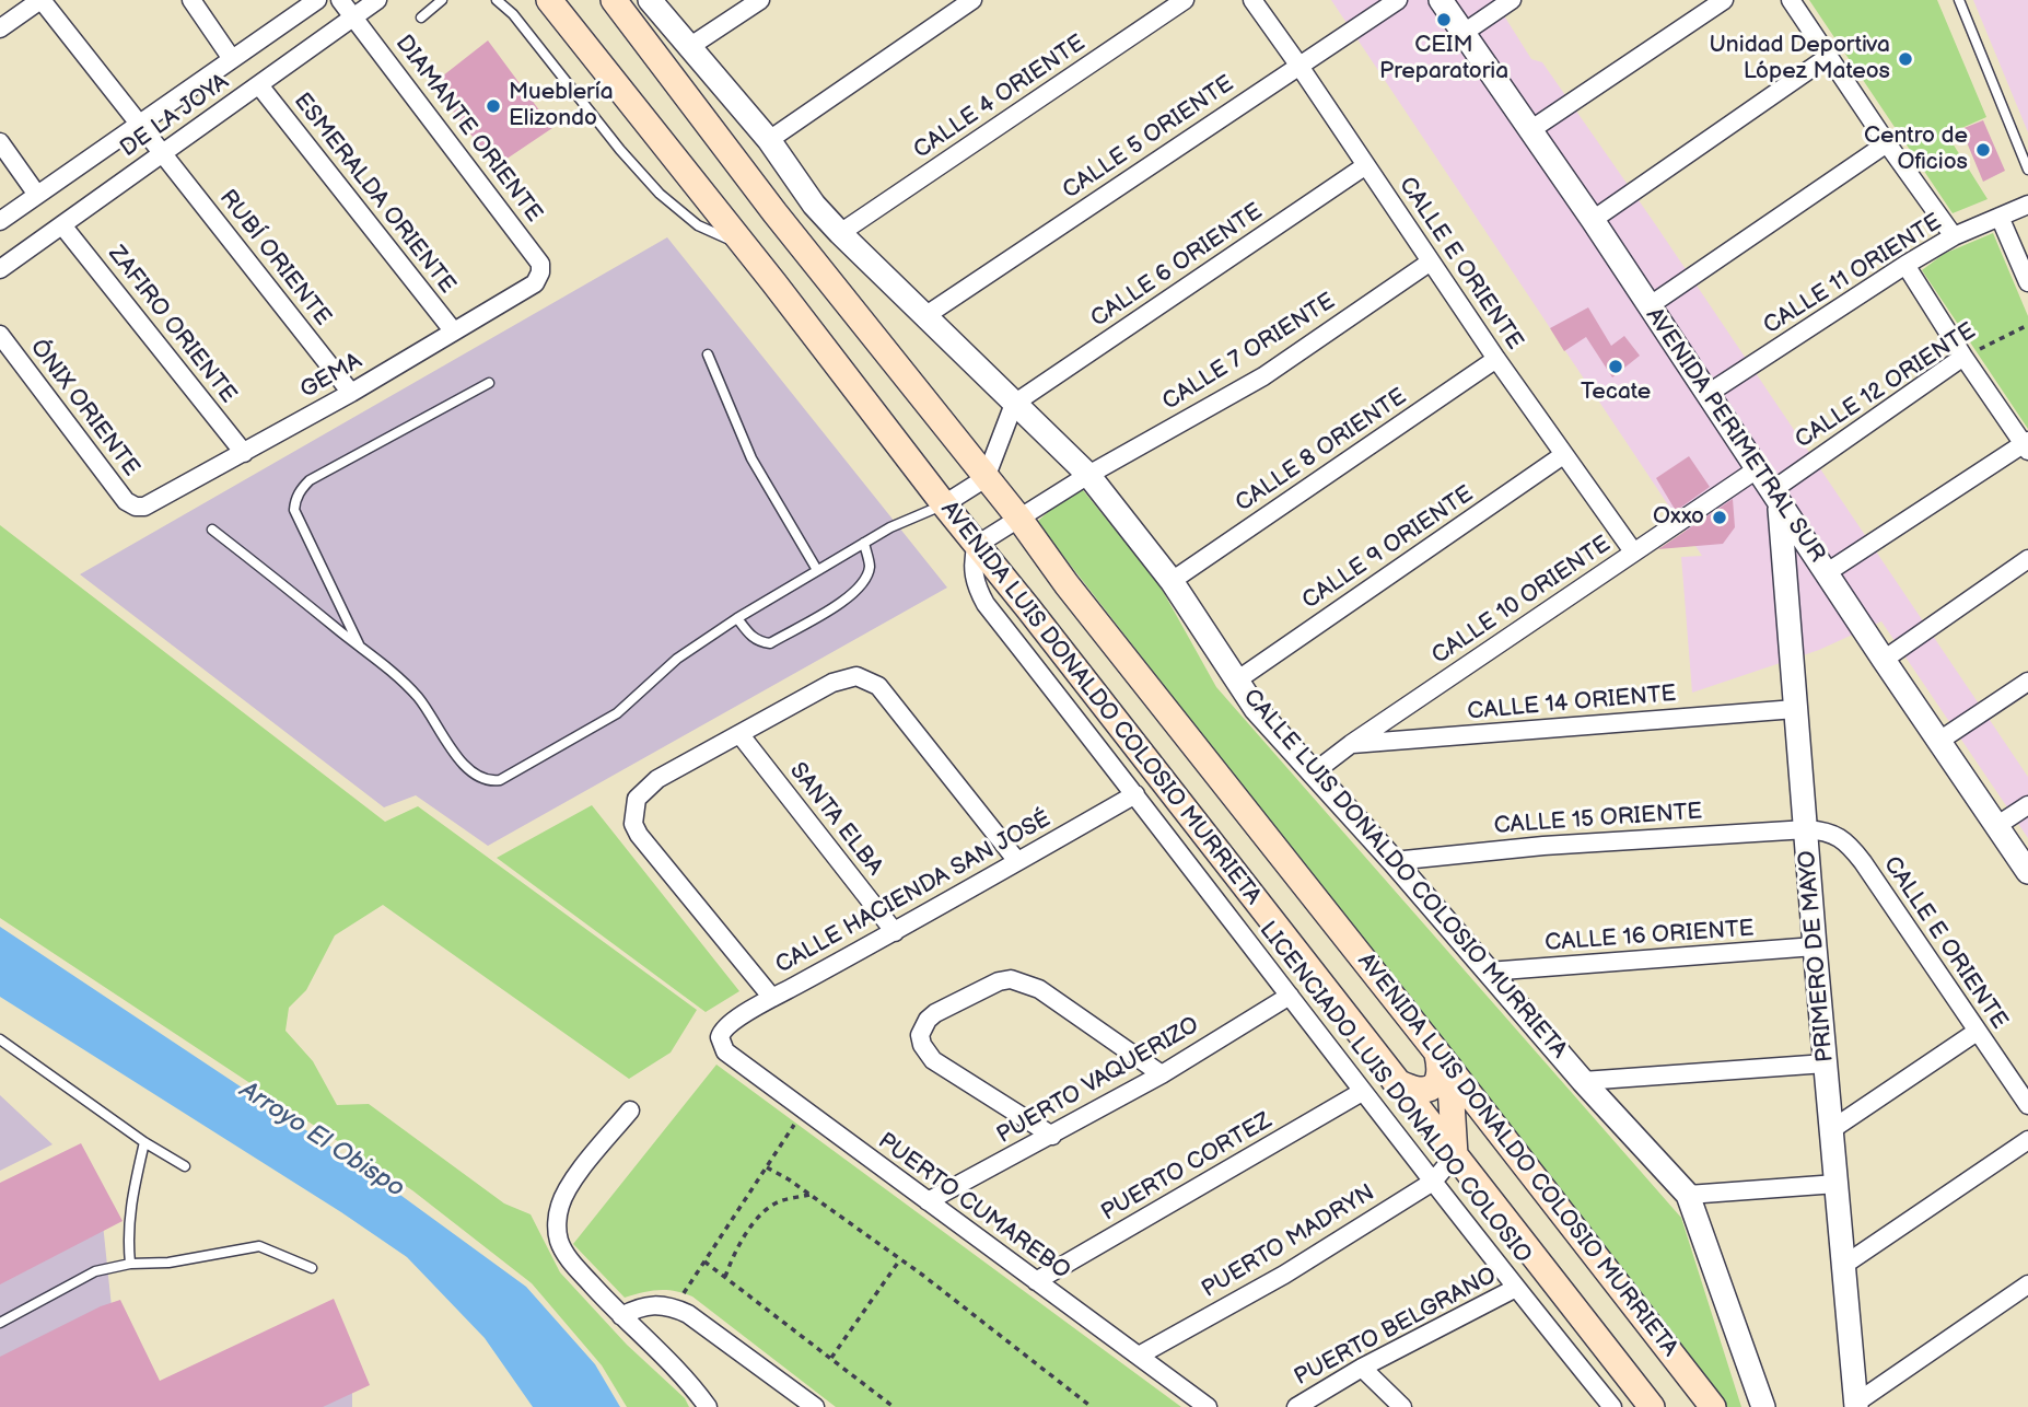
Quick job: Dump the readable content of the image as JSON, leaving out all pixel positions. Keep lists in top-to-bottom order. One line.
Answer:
{"streets":{"main road":["AVENIDA LUIS DONALDO COLOSIO MURRIETA"],"street":["CALLE 4 ORIENTE","DE LA JOYA","DIAMANTE ORIENTE","CALLE 5 ORIENTE","ESMERALDA ORIENTE","RUBÍ ORIENTE","CALLE E ORIENTE","CALLE 6 ORIENTE","CALLE 11 ORIENTE","ZAFIRO ORIENTE","CALLE 7 ORIENTE","GEMA","CALLE 12 ORIENTE","ÓNIX ORIENTE","AVENIDA PERIMETRAL SUR","CALLE 8 ORIENTE","CALLE 9 ORIENTE","CALLE 10 ORIENTE","CALLE 14 ORIENTE","SANTA ELBA","CALLE 15 ORIENTE","CALLE LUIS DONALDO COLOSIO MURRIETA","CALLE HACIENDA SAN JOSÉ","CALLE 16 ORIENTE","PRIMERO DE MAYO","PUERTO VAQUERIZO","LICENCIADO LUIS DONALDO COLOSIO","PUERTO CORTEZ","PUERTO CUMAREBO","PUERTO MADRYN","PUERTO BELGRANO"]},"crossings":[["CALLE 4 ORIENTE","CALLE LUIS DONALDO COLOSIO MURRIETA"],["DE LA JOYA","DIAMANTE ORIENTE"],["DE LA JOYA","ESMERALDA ORIENTE"],["DE LA JOYA","RUBÍ ORIENTE"],["DE LA JOYA","ZAFIRO ORIENTE"],["DIAMANTE ORIENTE","GEMA"],["CALLE 5 ORIENTE","CALLE E ORIENTE"],["CALLE 5 ORIENTE","CALLE LUIS DONALDO COLOSIO MURRIETA"],["ESMERALDA ORIENTE","GEMA"],["RUBÍ ORIENTE","GEMA"],["CALLE E ORIENTE","CALLE 6 ORIENTE"],["CALLE E ORIENTE","CALLE 7 ORIENTE"],["CALLE E ORIENTE","CALLE 8 ORIENTE"],["CALLE E ORIENTE","CALLE 9 ORIENTE"],["CALLE E ORIENTE","CALLE 10 ORIENTE"],["CALLE E ORIENTE","CALLE 15 ORIENTE"],["CALLE E ORIENTE","PRIMERO DE MAYO"],["CALLE 6 ORIENTE","CALLE LUIS DONALDO COLOSIO MURRIETA"],["CALLE 11 ORIENTE","AVENIDA PERIMETRAL SUR"],["ZAFIRO ORIENTE","GEMA"],["CALLE 7 ORIENTE","AVENIDA LUIS DONALDO COLOSIO MURRIETA"],["CALLE 7 ORIENTE","CALLE LUIS DONALDO COLOSIO MURRIETA"],["GEMA","ÓNIX ORIENTE"],["CALLE 12 ORIENTE","AVENIDA PERIMETRAL SUR"],["CALLE 12 ORIENTE","PRIMERO DE MAYO"],["AVENIDA PERIMETRAL SUR","CALLE 10 ORIENTE"],["AVENIDA PERIMETRAL SUR","PRIMERO DE MAYO"],["CALLE 8 ORIENTE","CALLE LUIS DONALDO COLOSIO MURRIETA"],["CALLE 9 ORIENTE","CALLE LUIS DONALDO COLOSIO MURRIETA"],["CALLE 10 ORIENTE","CALLE 14 ORIENTE"],["CALLE 10 ORIENTE","CALLE LUIS DONALDO COLOSIO MURRIETA"],["AVENIDA LUIS DONALDO COLOSIO MURRIETA","LICENCIADO LUIS DONALDO COLOSIO"],["AVENIDA LUIS DONALDO COLOSIO MURRIETA","PUERTO MADRYN"],["CALLE 14 ORIENTE","PRIMERO DE MAYO"],["SANTA ELBA","CALLE HACIENDA SAN JOSÉ"],["CALLE 15 ORIENTE","CALLE LUIS DONALDO COLOSIO MURRIETA"],["CALLE 15 ORIENTE","PRIMERO DE MAYO"],["CALLE LUIS DONALDO COLOSIO MURRIETA","CALLE 16 ORIENTE"],["CALLE HACIENDA SAN JOSÉ","LICENCIADO LUIS DONALDO COLOSIO"],["CALLE HACIENDA SAN JOSÉ","PUERTO CUMAREBO"],["CALLE 16 ORIENTE","PRIMERO DE MAYO"],["PUERTO VAQUERIZO","LICENCIADO LUIS DONALDO COLOSIO"],["PUERTO VAQUERIZO","PUERTO CUMAREBO"],["LICENCIADO LUIS DONALDO COLOSIO","PUERTO CORTEZ"],["LICENCIADO LUIS DONALDO COLOSIO","PUERTO MADRYN"],["LICENCIADO LUIS DONALDO COLOSIO","PUERTO BELGRANO"],["PUERTO CORTEZ","PUERTO CUMAREBO"],["PUERTO CUMAREBO","PUERTO MADRYN"]],"water":["Arroyo El Obispo"],"places":["CEIM Preparatoria","Unidad Deportiva López Mateos","Mueblería Elizondo","Centro de Oficios","Tecate","Oxxo"]}
